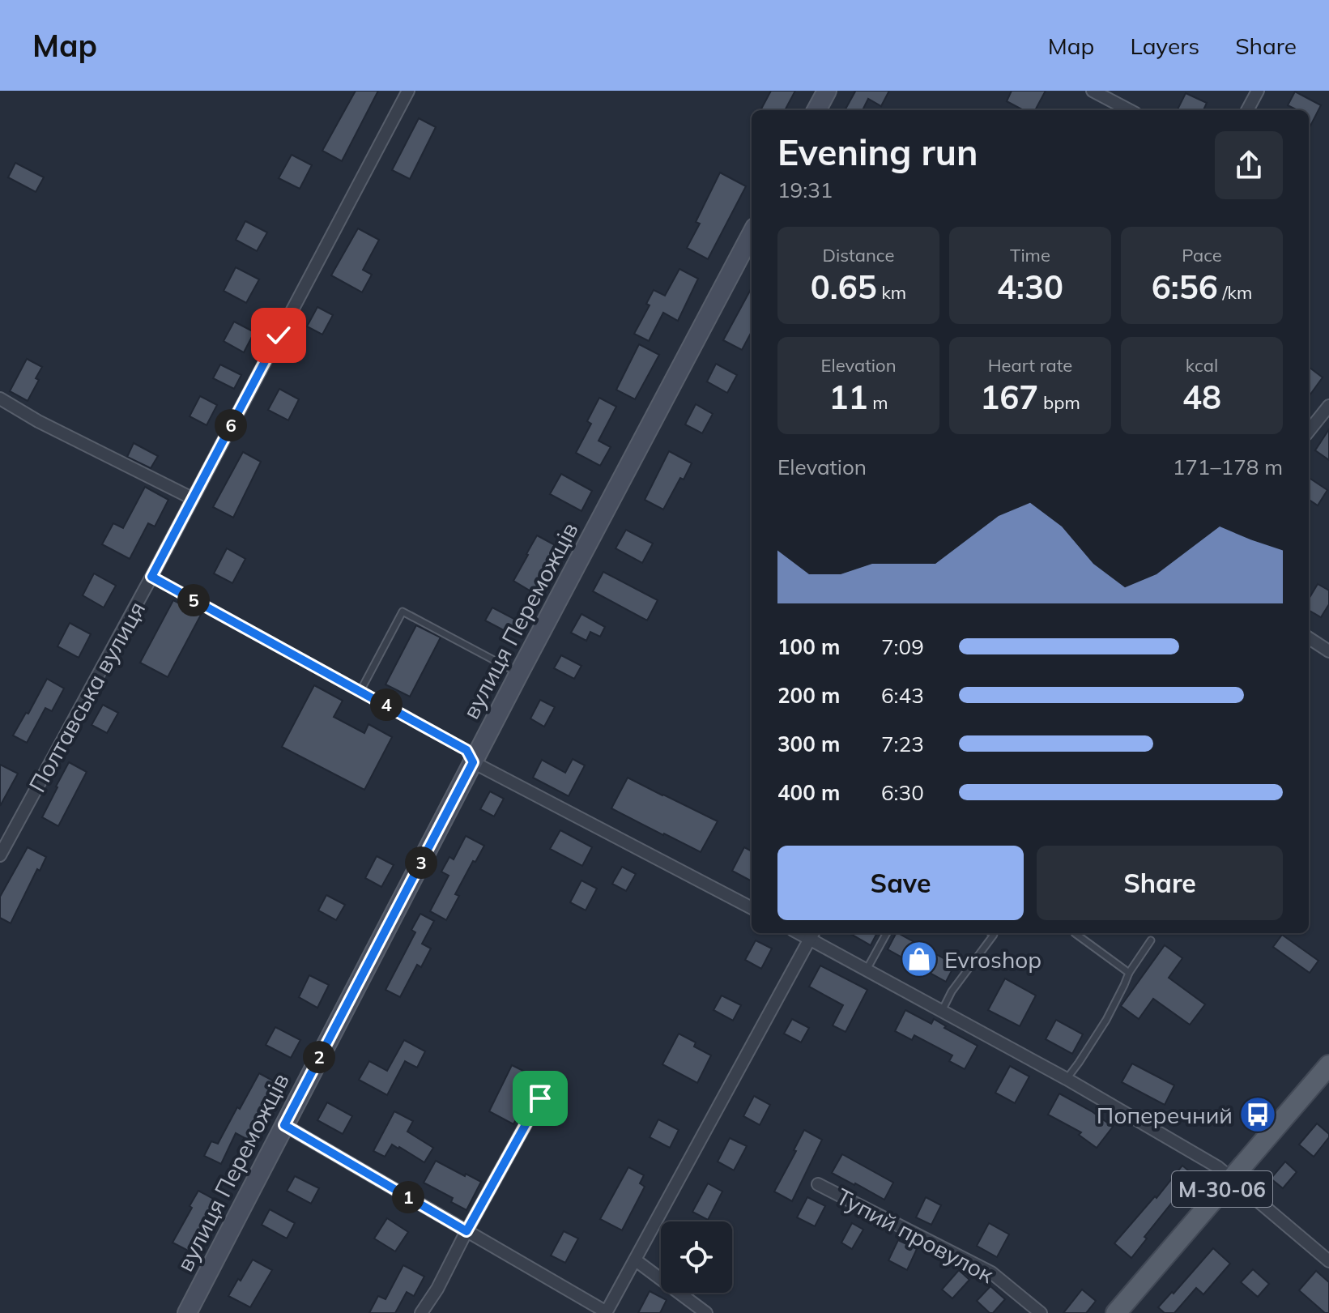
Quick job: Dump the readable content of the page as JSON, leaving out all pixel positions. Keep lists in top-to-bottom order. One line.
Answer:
{"streets":{"main road":["М-30-06"],"street":["вулиця Переможців","Полтавська вулиця","Тупий провулок"]},"places":{"shop":["Evroshop"],"bus stop":["Поперечний"]},"page":{"header":"Map","nav":["Map","Layers","Share"],"heading":["Evening run","19:31"],"stats":[["Distance","0.65 km"],["Time","4:30"],["Pace","6:56 /km"],["Elevation","11 m"],["Heart rate","167 bpm"],["kcal","48"]],"pins":["6","5","4","3","2","1"],"chart":["Elevation","171–178 m"],"list":[{"name":"100 m","note":"7:09"},{"name":"200 m","note":"6:43"},{"name":"300 m","note":"7:23"},{"name":"400 m","note":"6:30"}],"buttons":["Save","Share"]}}
